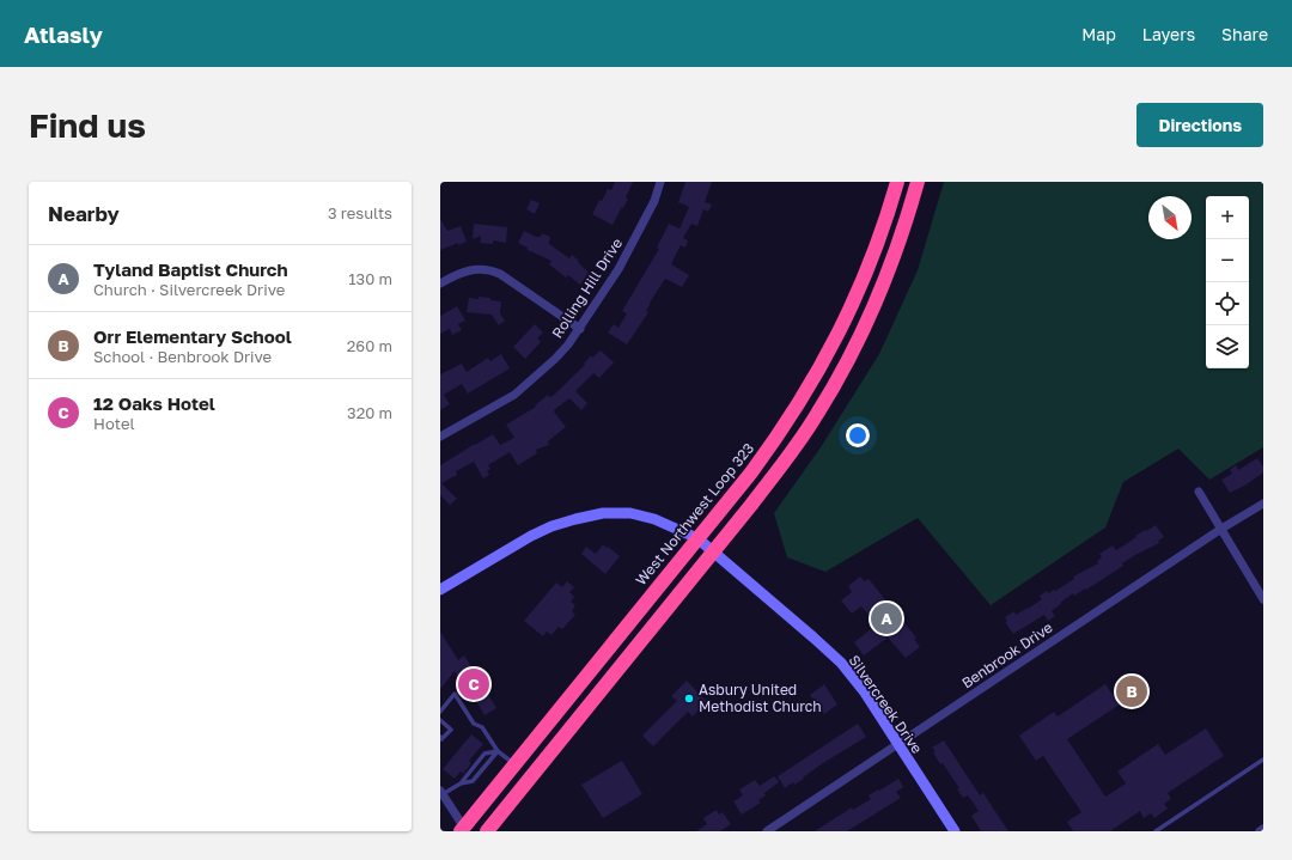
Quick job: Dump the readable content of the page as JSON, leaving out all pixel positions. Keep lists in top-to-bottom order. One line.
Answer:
{"streets":{"highway":["West Northwest Loop 323"],"street":["Rolling Hill Drive","Benbrook Drive","Silvercreek Drive"]},"crossings":[["West Northwest Loop 323","Silvercreek Drive"],["Benbrook Drive","Silvercreek Drive"]],"places":["Asbury United Methodist Church"],"north":"bottom right","page":{"header":"Atlasly","nav":["Map","Layers","Share"],"buttons":"Directions","title":"Find us","heading":["Nearby","3 results"],"map_buttons":["+","−"],"list":[{"mark":"A","name":"Tyland Baptist Church","note":"Church · Silvercreek Drive","value":"130 m"},{"mark":"B","name":"Orr Elementary School","note":"School · Benbrook Drive","value":"260 m"},{"mark":"C","name":"12 Oaks Hotel","note":"Hotel","value":"320 m"}],"pins":["A","C","B"]}}
